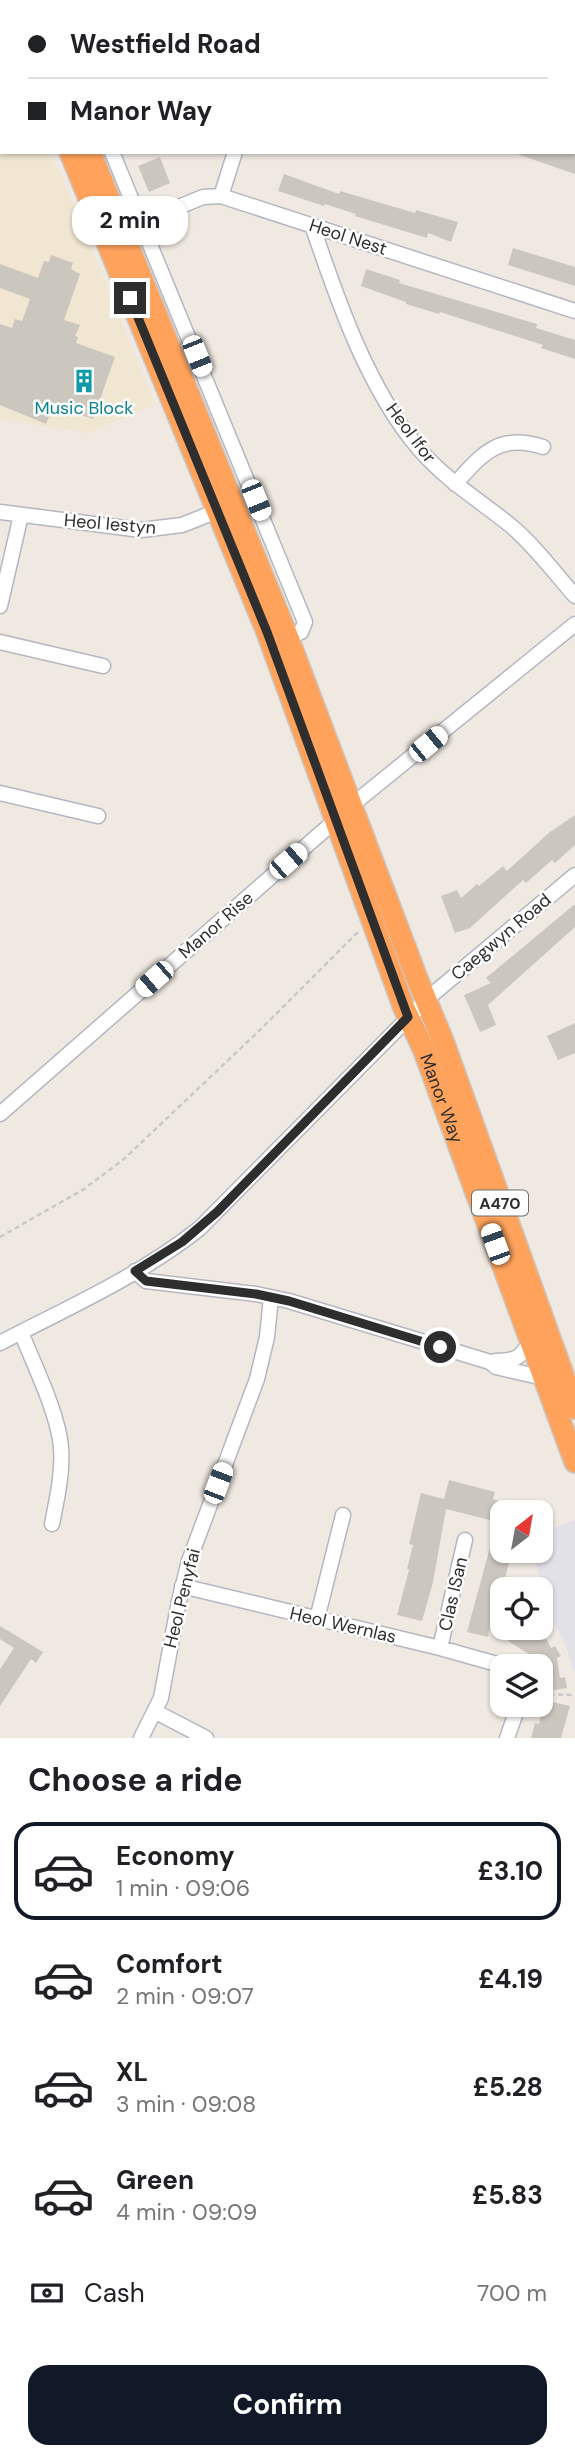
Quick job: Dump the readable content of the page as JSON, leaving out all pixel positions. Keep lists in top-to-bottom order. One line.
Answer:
{"streets":{"highway":["Manor Way","A470"],"street":["Heol Nest","Heol Ifor","Heol Iestyn","Manor Rise","Caegwyn Road","Clas ISan","Heol Penyfai","Heol Wernlas"]},"crossings":[["Heol Nest","Heol Ifor"],["Heol Nest","Manor Way"],["Heol Iestyn","Manor Way"],["Manor Rise","Manor Way"],["Caegwyn Road","Manor Way"],["Clas ISan","Heol Wernlas"],["Heol Penyfai","Heol Wernlas"]],"places":{"building":["Music Block"]},"north":"top right","page":{"banner":["Westfield Road","Manor Way"],"bubble":"2 min","heading":"Choose a ride","list":[{"name":"Economy","note":"1 min · 09:06","value":"£3.10"},{"name":"Comfort","note":"2 min · 09:07","value":"£4.19"},{"name":"XL","note":"3 min · 09:08","value":"£5.28"},{"name":"Green","note":"4 min · 09:09","value":"£5.83"}],"pay":["Cash","700 m"],"buttons":"Confirm"}}
